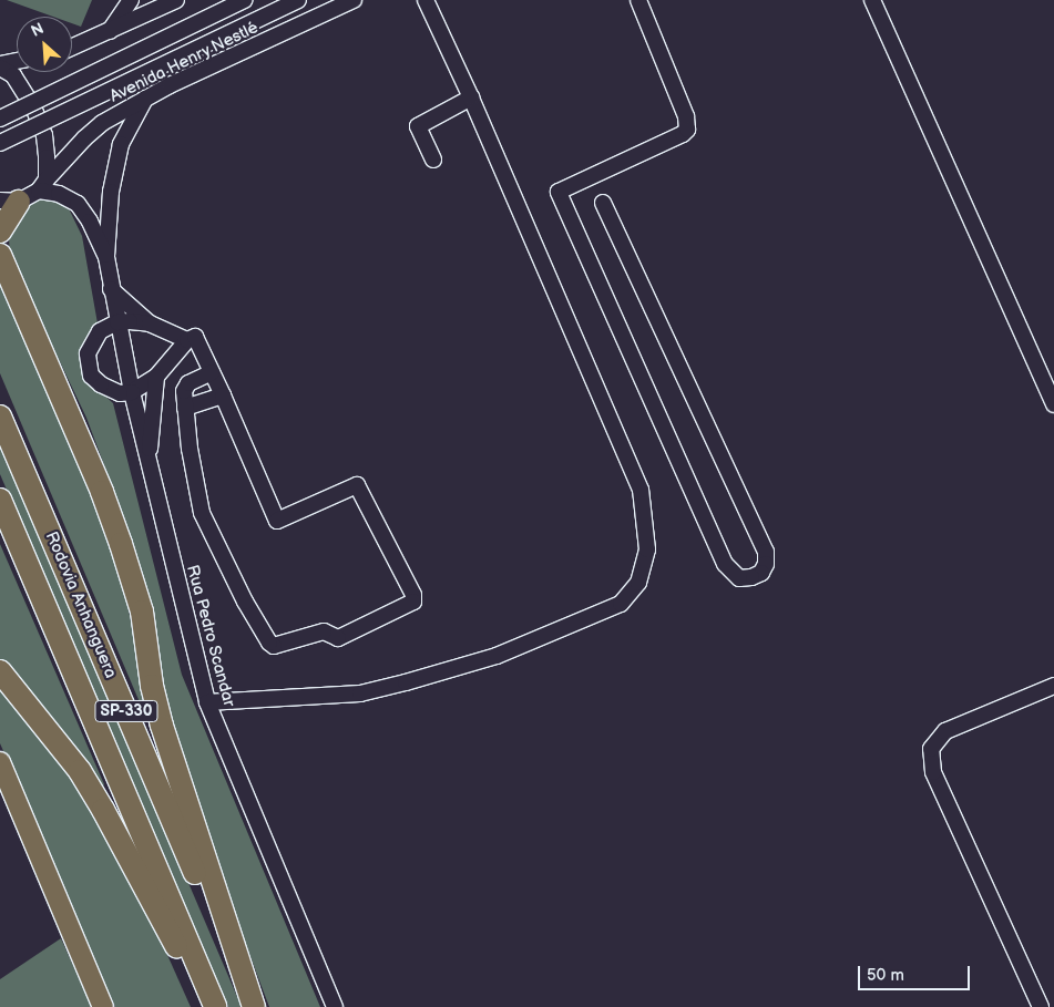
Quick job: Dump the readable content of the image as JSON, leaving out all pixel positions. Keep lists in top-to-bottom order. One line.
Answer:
{"streets":{"highway":["Rodovia Anhanguera","SP-330"],"street":["Avenida Henry Nestlé","Rua Pedro Scandar"]},"crossings":[["Avenida Henry Nestlé","Rua Pedro Scandar"]],"scale_bar":"50 m","north":"top left"}
